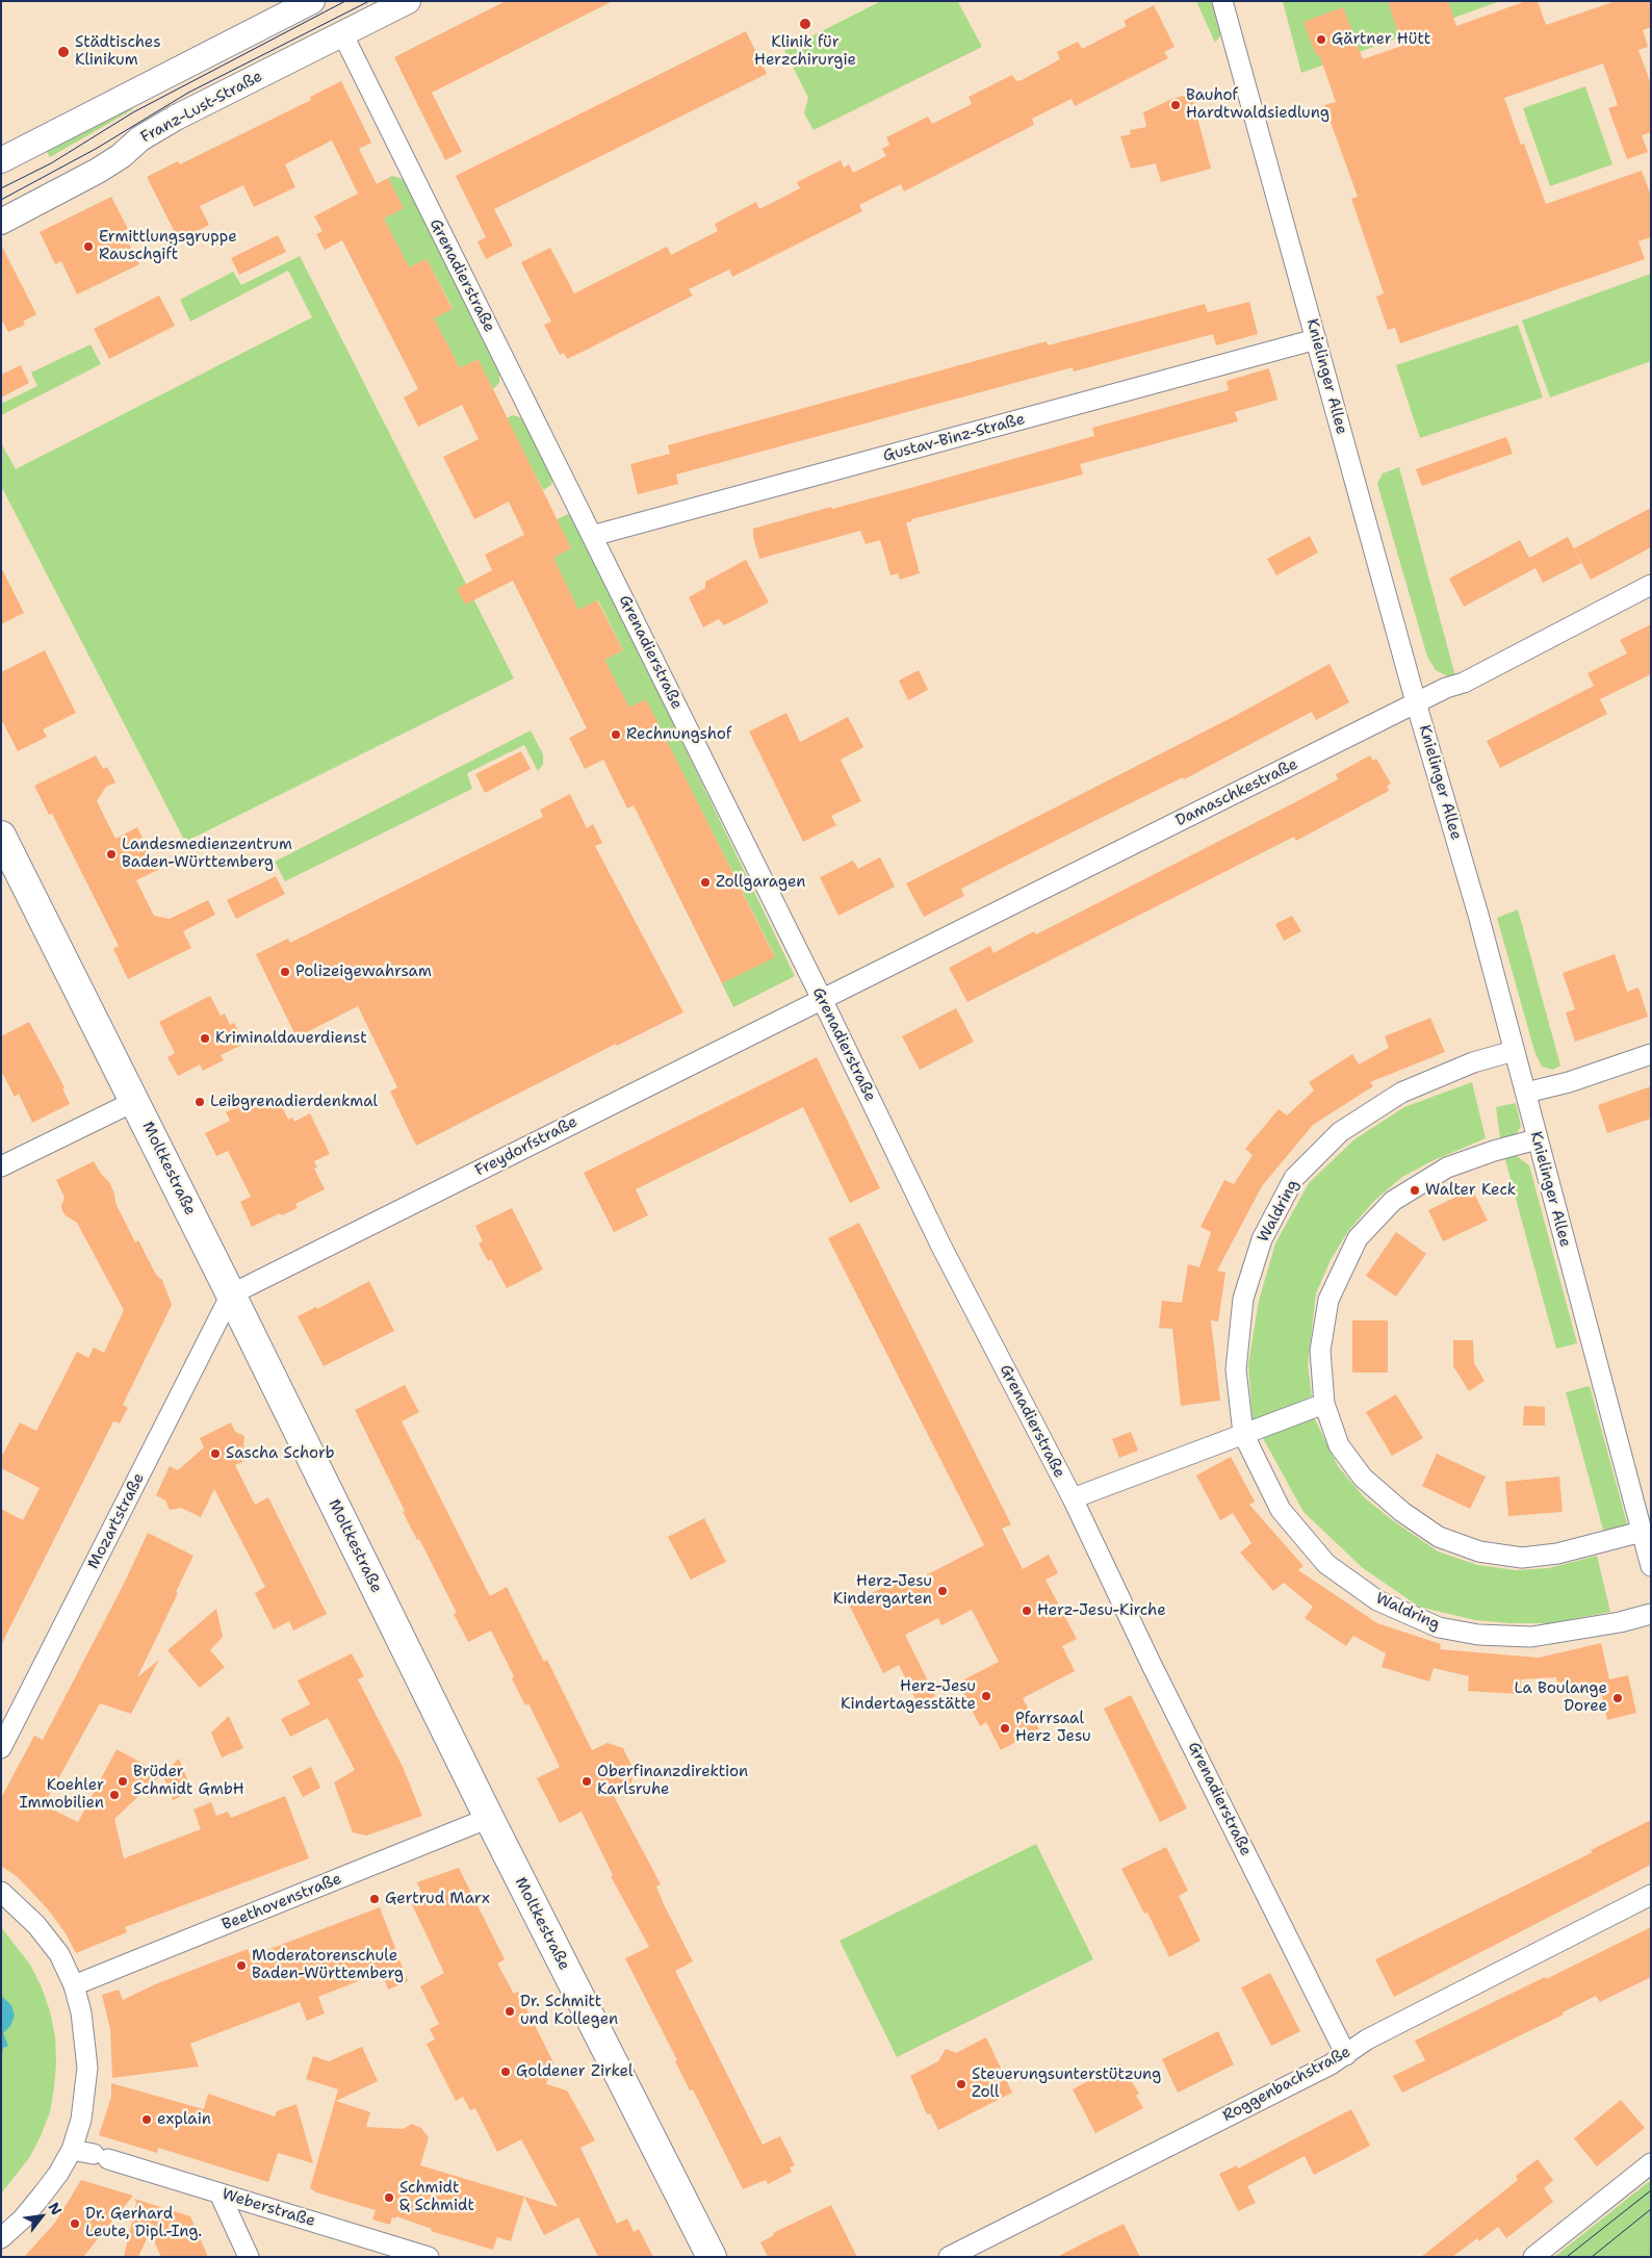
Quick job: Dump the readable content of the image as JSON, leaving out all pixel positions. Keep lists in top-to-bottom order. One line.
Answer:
{"streets":{"main road":["Moltkestraße"],"street":["Franz-Lust-Straße","Grenadierstraße","Knielinger Allee","Gustav-Binz-Straße","Damaschkestraße","Freydorfstraße","Waldring","Mozartstraße","Beethovenstraße","Roggenbachstraße","Weberstraße"]},"crossings":[["Franz-Lust-Straße","Grenadierstraße"],["Grenadierstraße","Gustav-Binz-Straße"],["Grenadierstraße","Damaschkestraße"],["Grenadierstraße","Freydorfstraße"],["Grenadierstraße","Roggenbachstraße"],["Knielinger Allee","Gustav-Binz-Straße"],["Knielinger Allee","Damaschkestraße"],["Knielinger Allee","Waldring"],["Damaschkestraße","Freydorfstraße"],["Freydorfstraße","Moltkestraße"],["Freydorfstraße","Mozartstraße"],["Moltkestraße","Mozartstraße"],["Moltkestraße","Beethovenstraße"]],"places":["Klinik für Herzchirurgie","Gärtner Hütt","Städtisches Klinikum","Bauhof Hardtwaldsiedlung","Ermittlungsgruppe Rauschgift","Rechnungshof","Landesmedienzentrum Baden-Württemberg","Zollgaragen","Polizeigewahrsam","Kriminaldauerdienst","Leibgrenadierdenkmal","Walter Keck","Sascha Schorb","Herz-Jesu Kindergarten","Herz-Jesu-Kirche","Herz-Jesu Kindertagesstätte","La Boulange Doree","Pfarrsaal Herz Jesu","Brüder Schmidt GmbH","Oberfinanzdirektion Karlsruhe","Koehler Immobilien","Gertrud Marx","Moderatorenschule Baden-Württemberg","Dr. Schmitt und Kollegen","Goldener Zirkel","Steuerungsunterstützung Zoll","explain","Schmidt & Schmidt","Dr. Gerhard Leute, Dipl.-Ing."],"north":"top right"}
